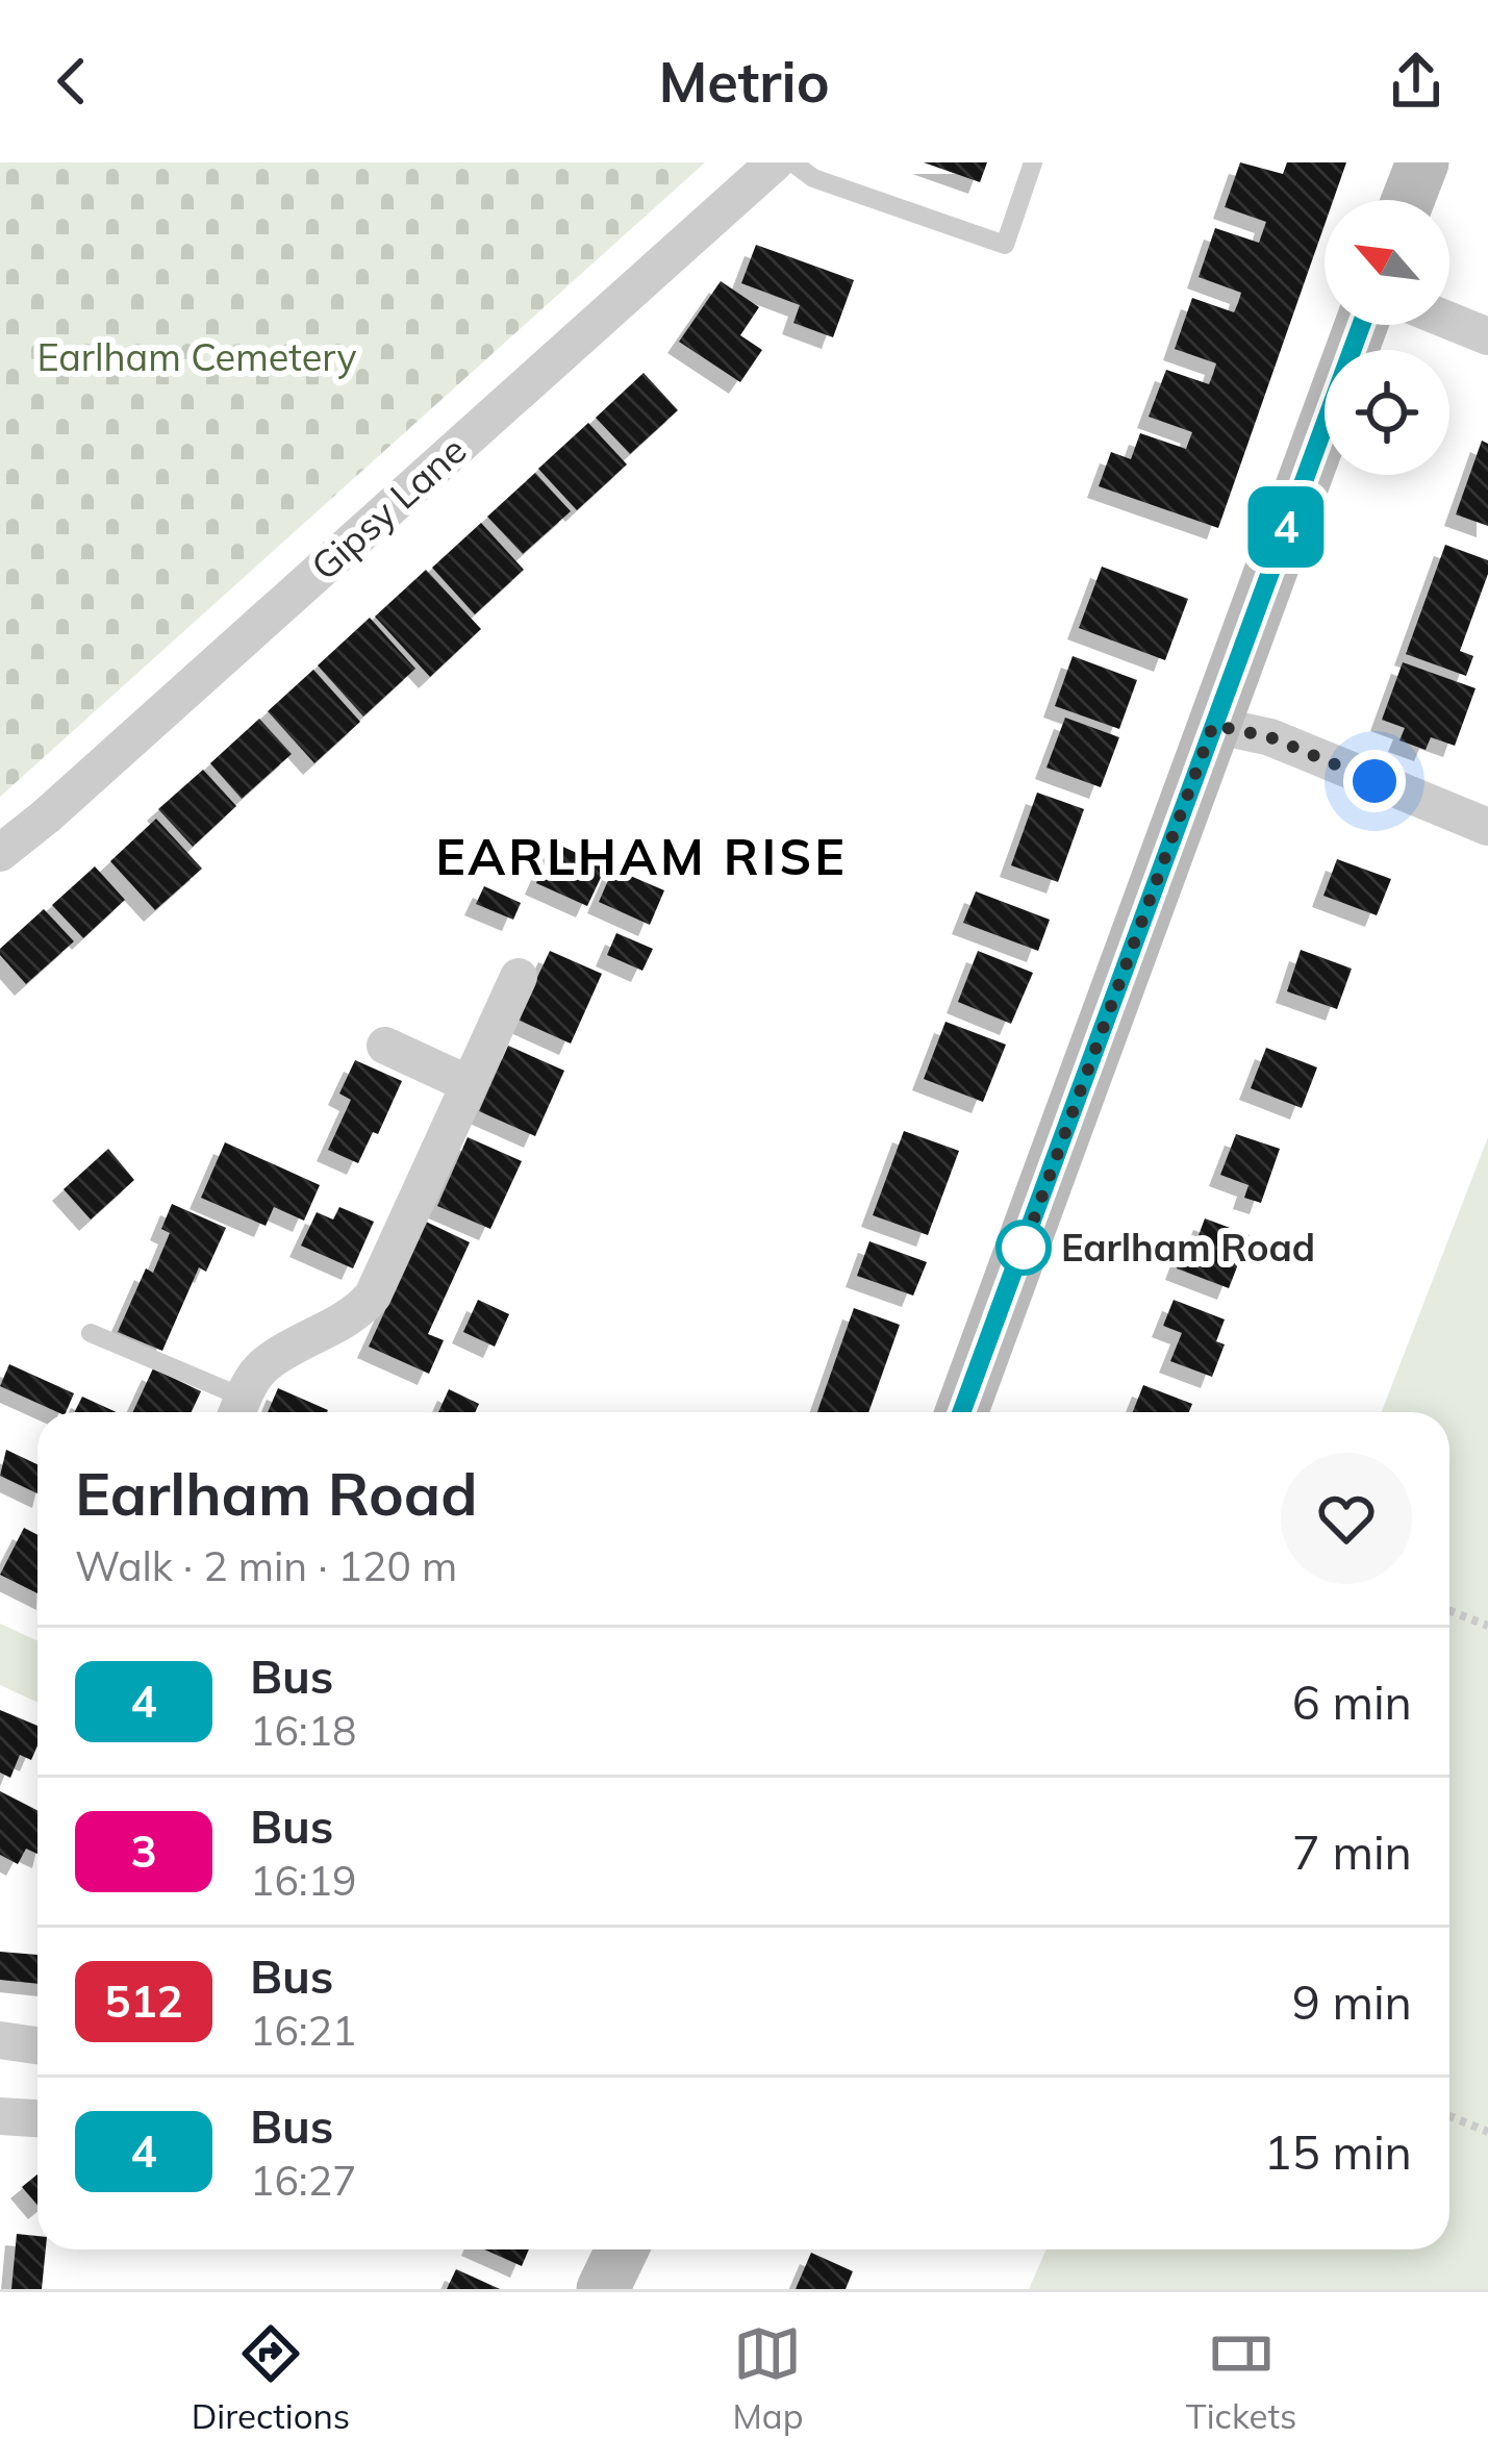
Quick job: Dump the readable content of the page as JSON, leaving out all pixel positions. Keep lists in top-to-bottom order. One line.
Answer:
{"streets":{"street":["Gipsy Lane"]},"districts":["EARLHAM RISE"],"parks":["Earlham Cemetery"],"places":["Earlham Road"],"lines":["bus line 4"],"north":"top left","page":{"header":"Metrio","on_map":"4","heading":["Earlham Road","Walk · 2 min · 120 m"],"list":[{"mark":"4","name":"Bus","note":"16:18","value":"6 min"},{"mark":"3","name":"Bus","note":"16:19","value":"7 min"},{"mark":"512","name":"Bus","note":"16:21","value":"9 min"},{"mark":"4","name":"Bus","note":"16:27","value":"15 min"}],"tabs":["Directions","Map","Tickets"]}}
